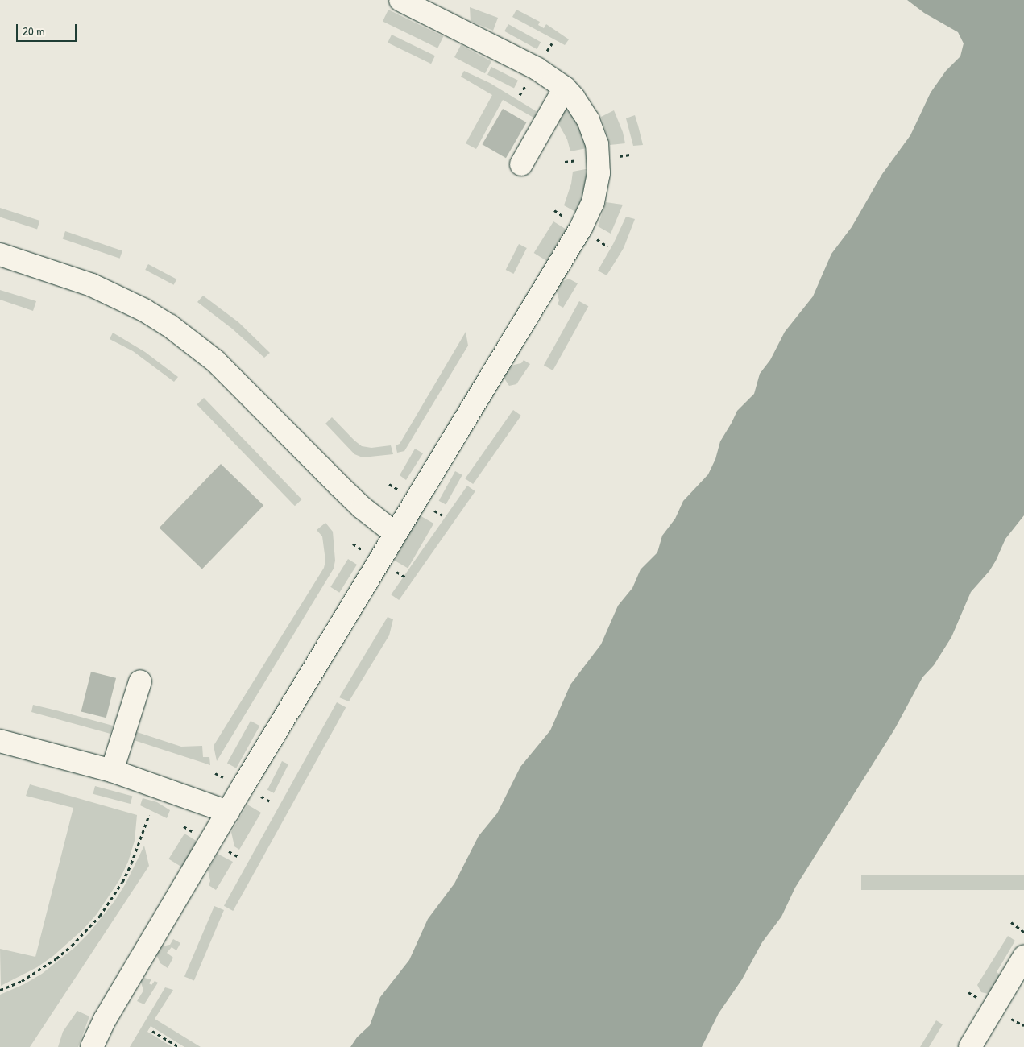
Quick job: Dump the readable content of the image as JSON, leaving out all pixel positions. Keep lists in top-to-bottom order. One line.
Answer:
{"scale_bar":"20 m"}
